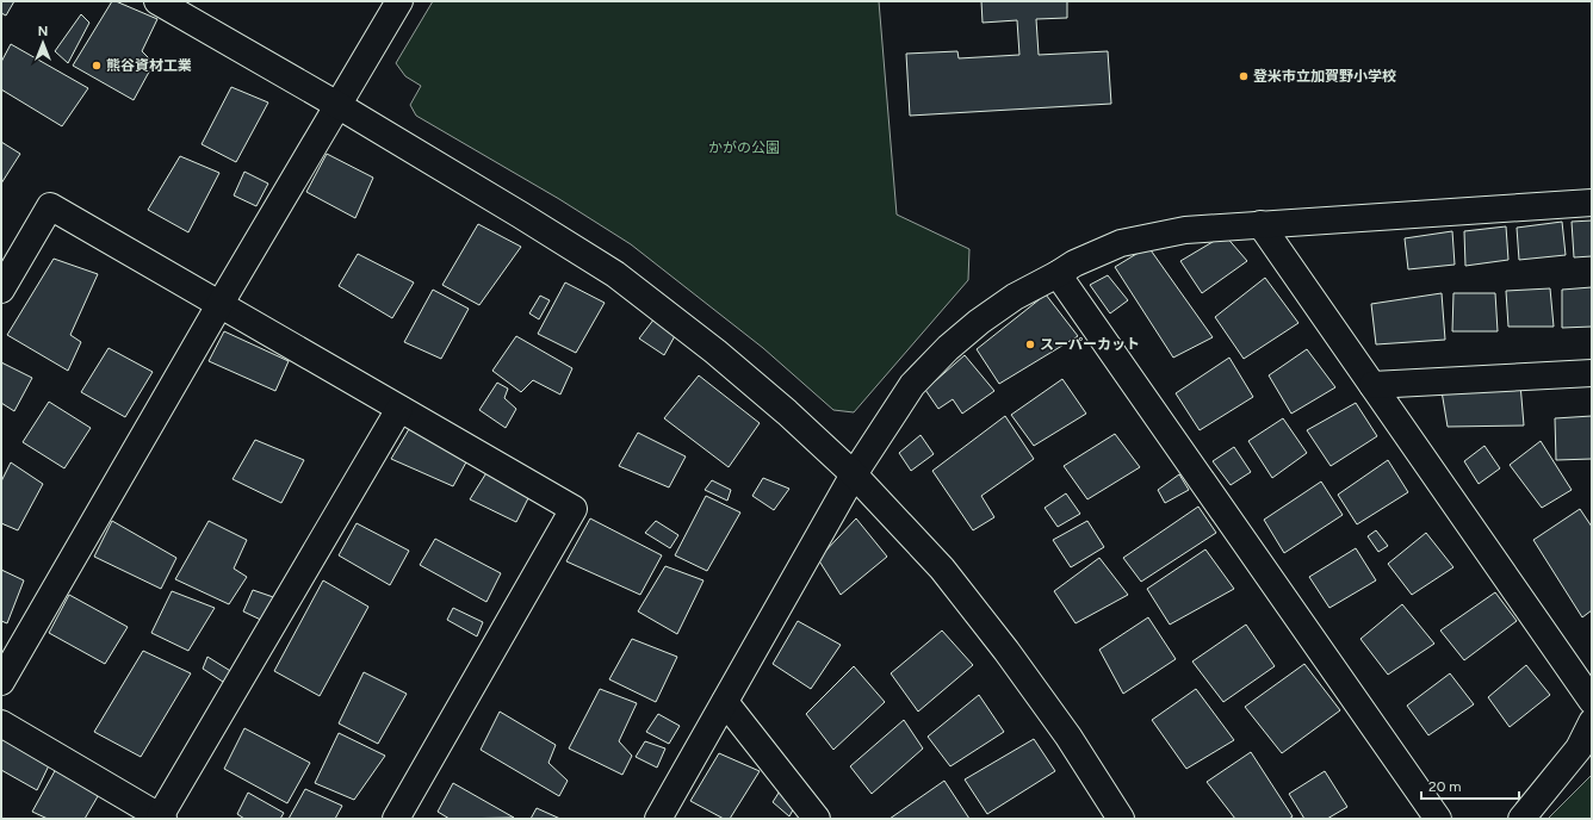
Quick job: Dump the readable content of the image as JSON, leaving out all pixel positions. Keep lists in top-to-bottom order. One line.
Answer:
{"parks":["かがの公園"],"places":["熊谷資材工業","登米市立加賀野小学校","スーパーカット"],"scale_bar":"20 m","north":"top"}
